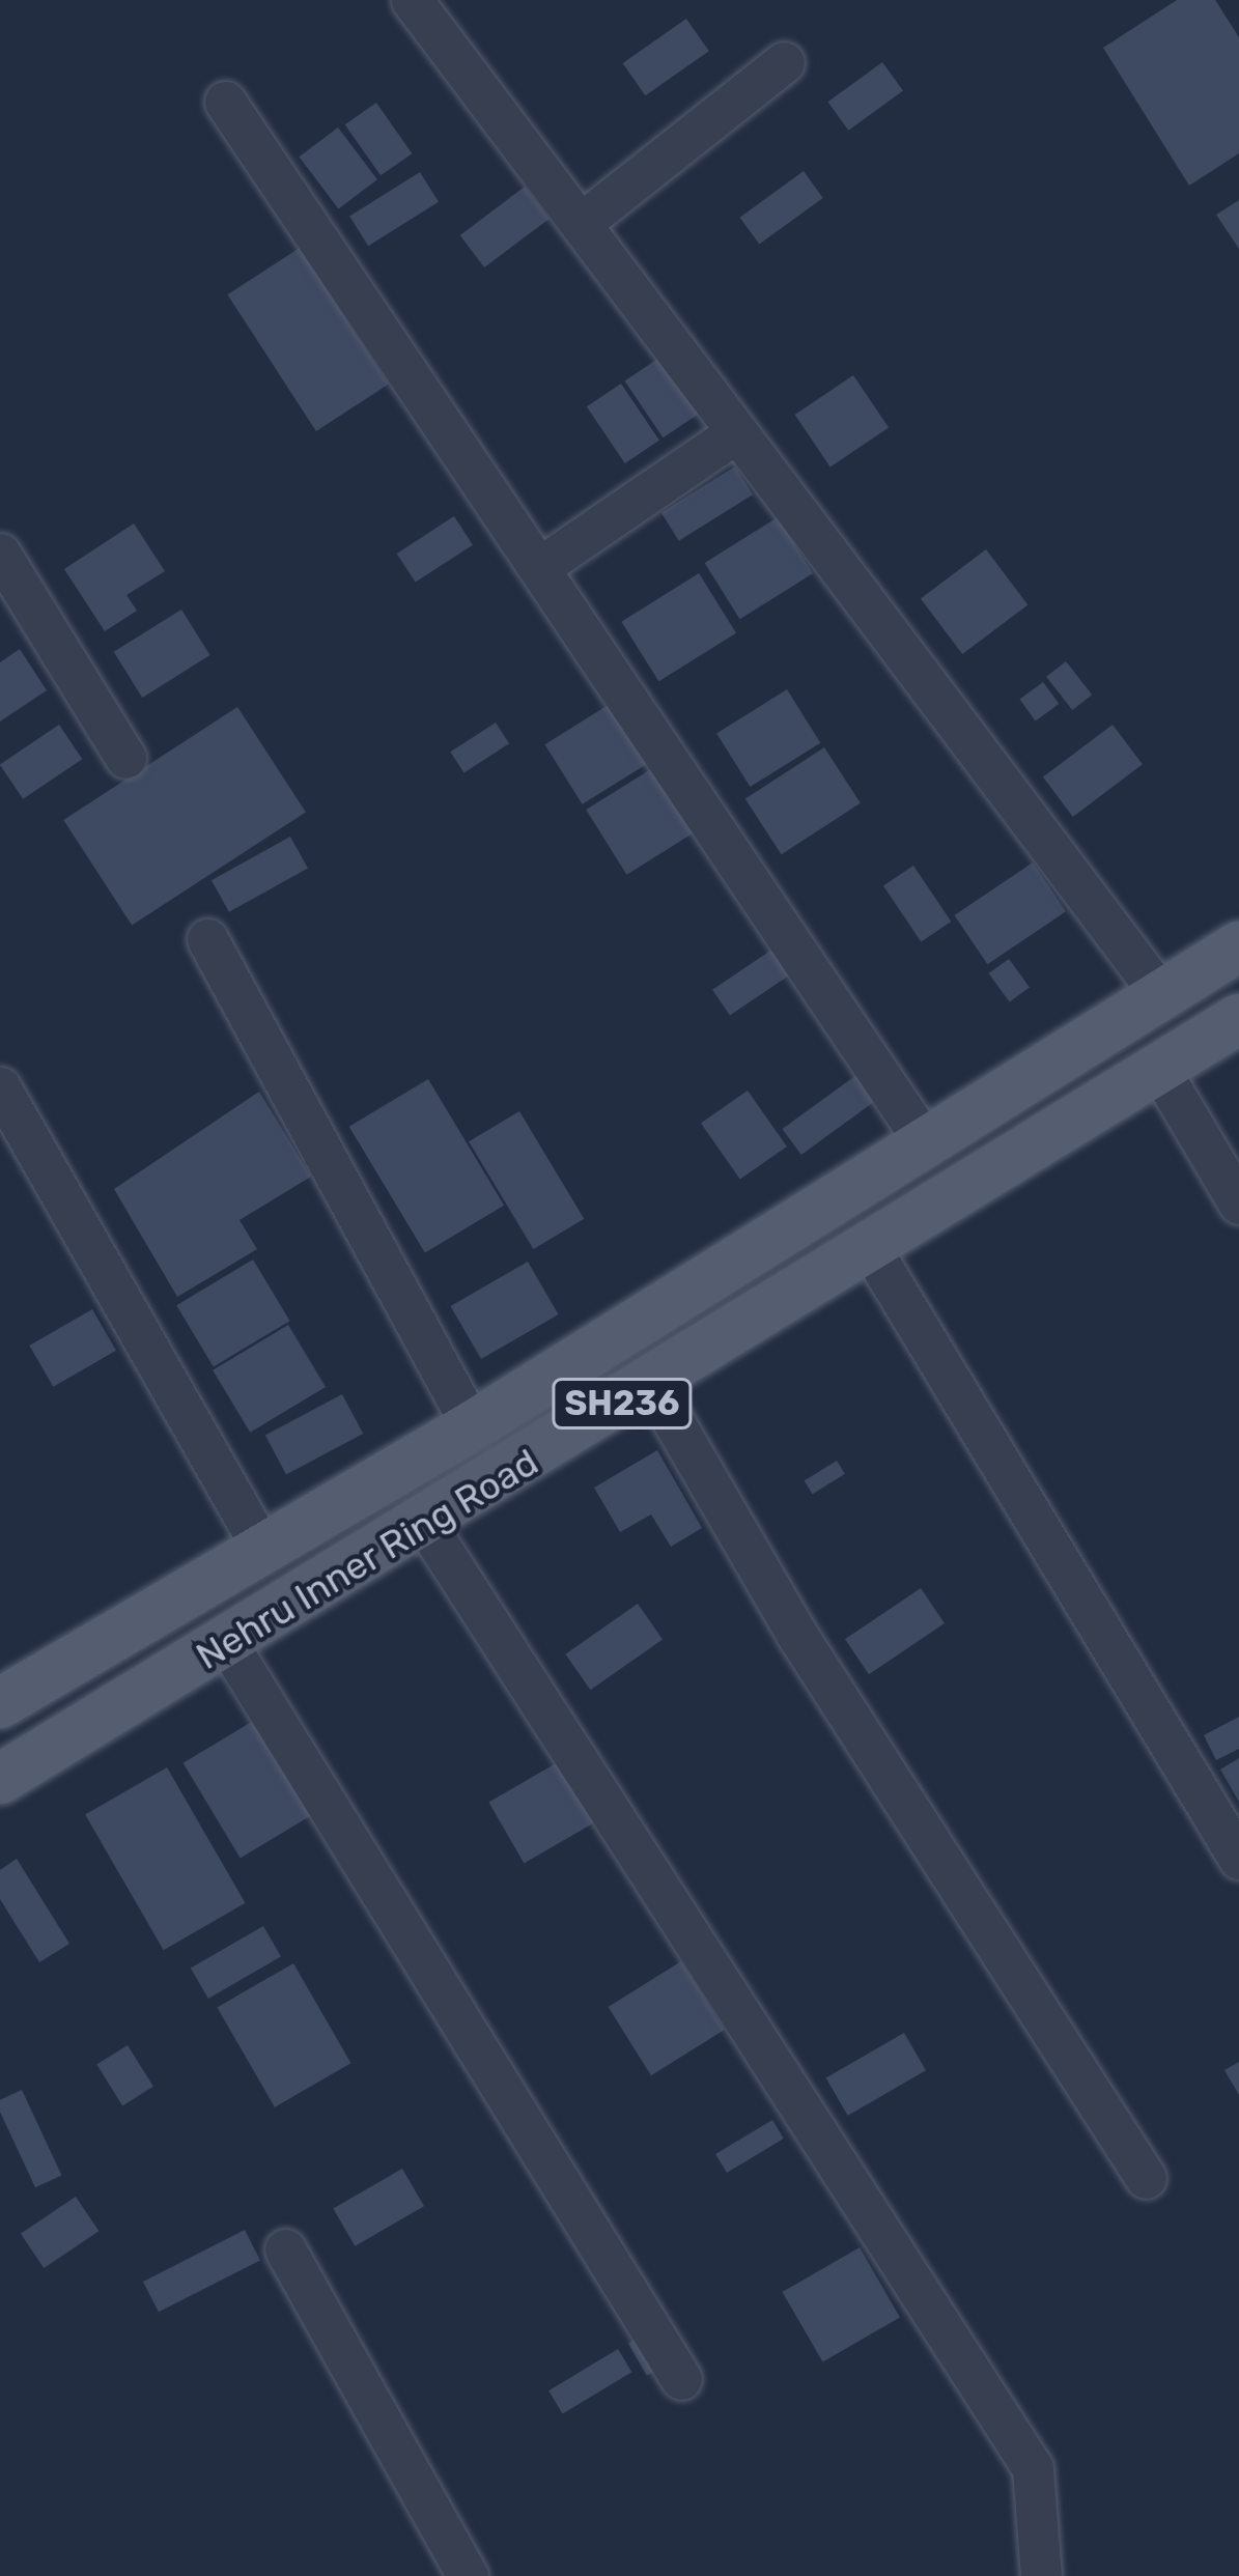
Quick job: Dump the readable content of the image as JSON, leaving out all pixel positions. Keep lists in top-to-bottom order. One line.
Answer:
{"streets":{"main road":["SH236","Nehru Inner Ring Road"]}}
